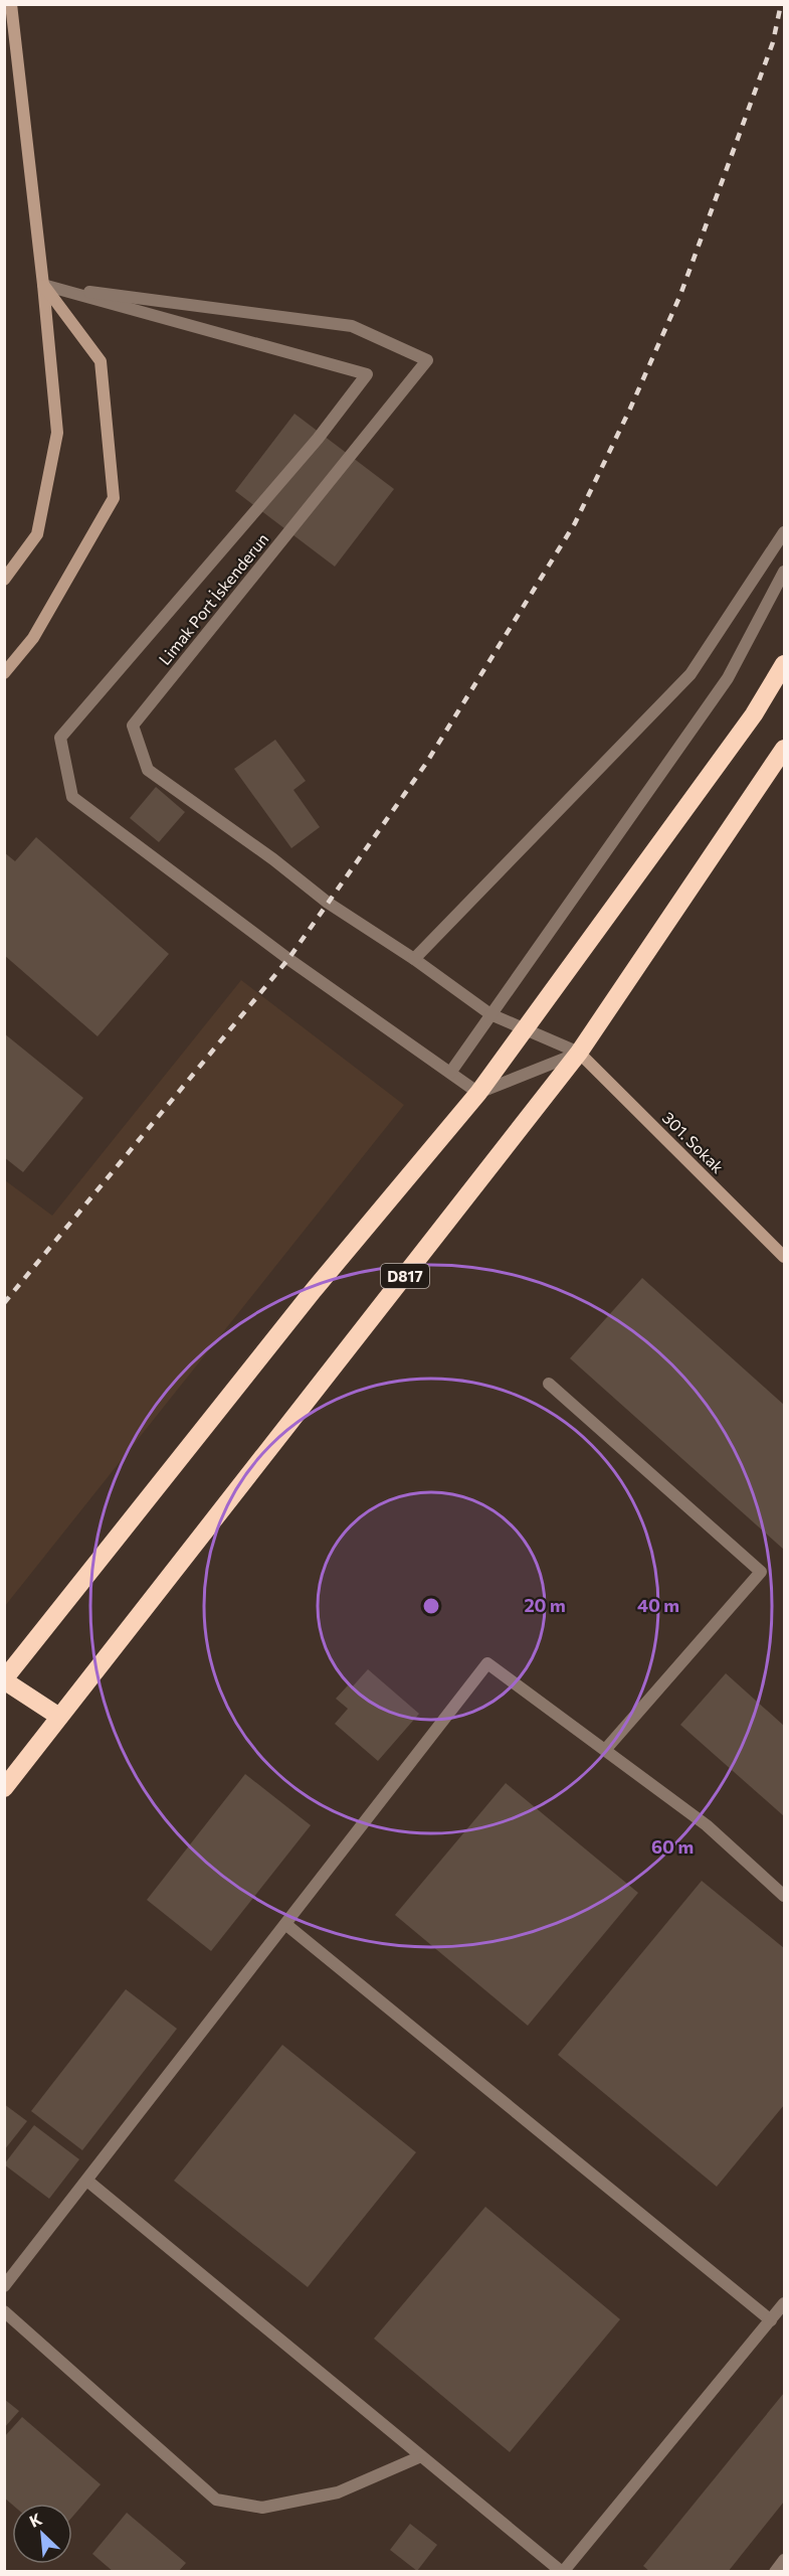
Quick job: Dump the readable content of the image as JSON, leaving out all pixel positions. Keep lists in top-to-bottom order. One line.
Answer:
{"streets":{"highway":["D817"],"street":["Limak Port İskenderun","301. Sokak"]},"crossings":[["Limak Port İskenderun","301. Sokak"],["Limak Port İskenderun","D817"],["301. Sokak","D817"]],"north":"top left","rings":["20 m","40 m","60 m"]}
